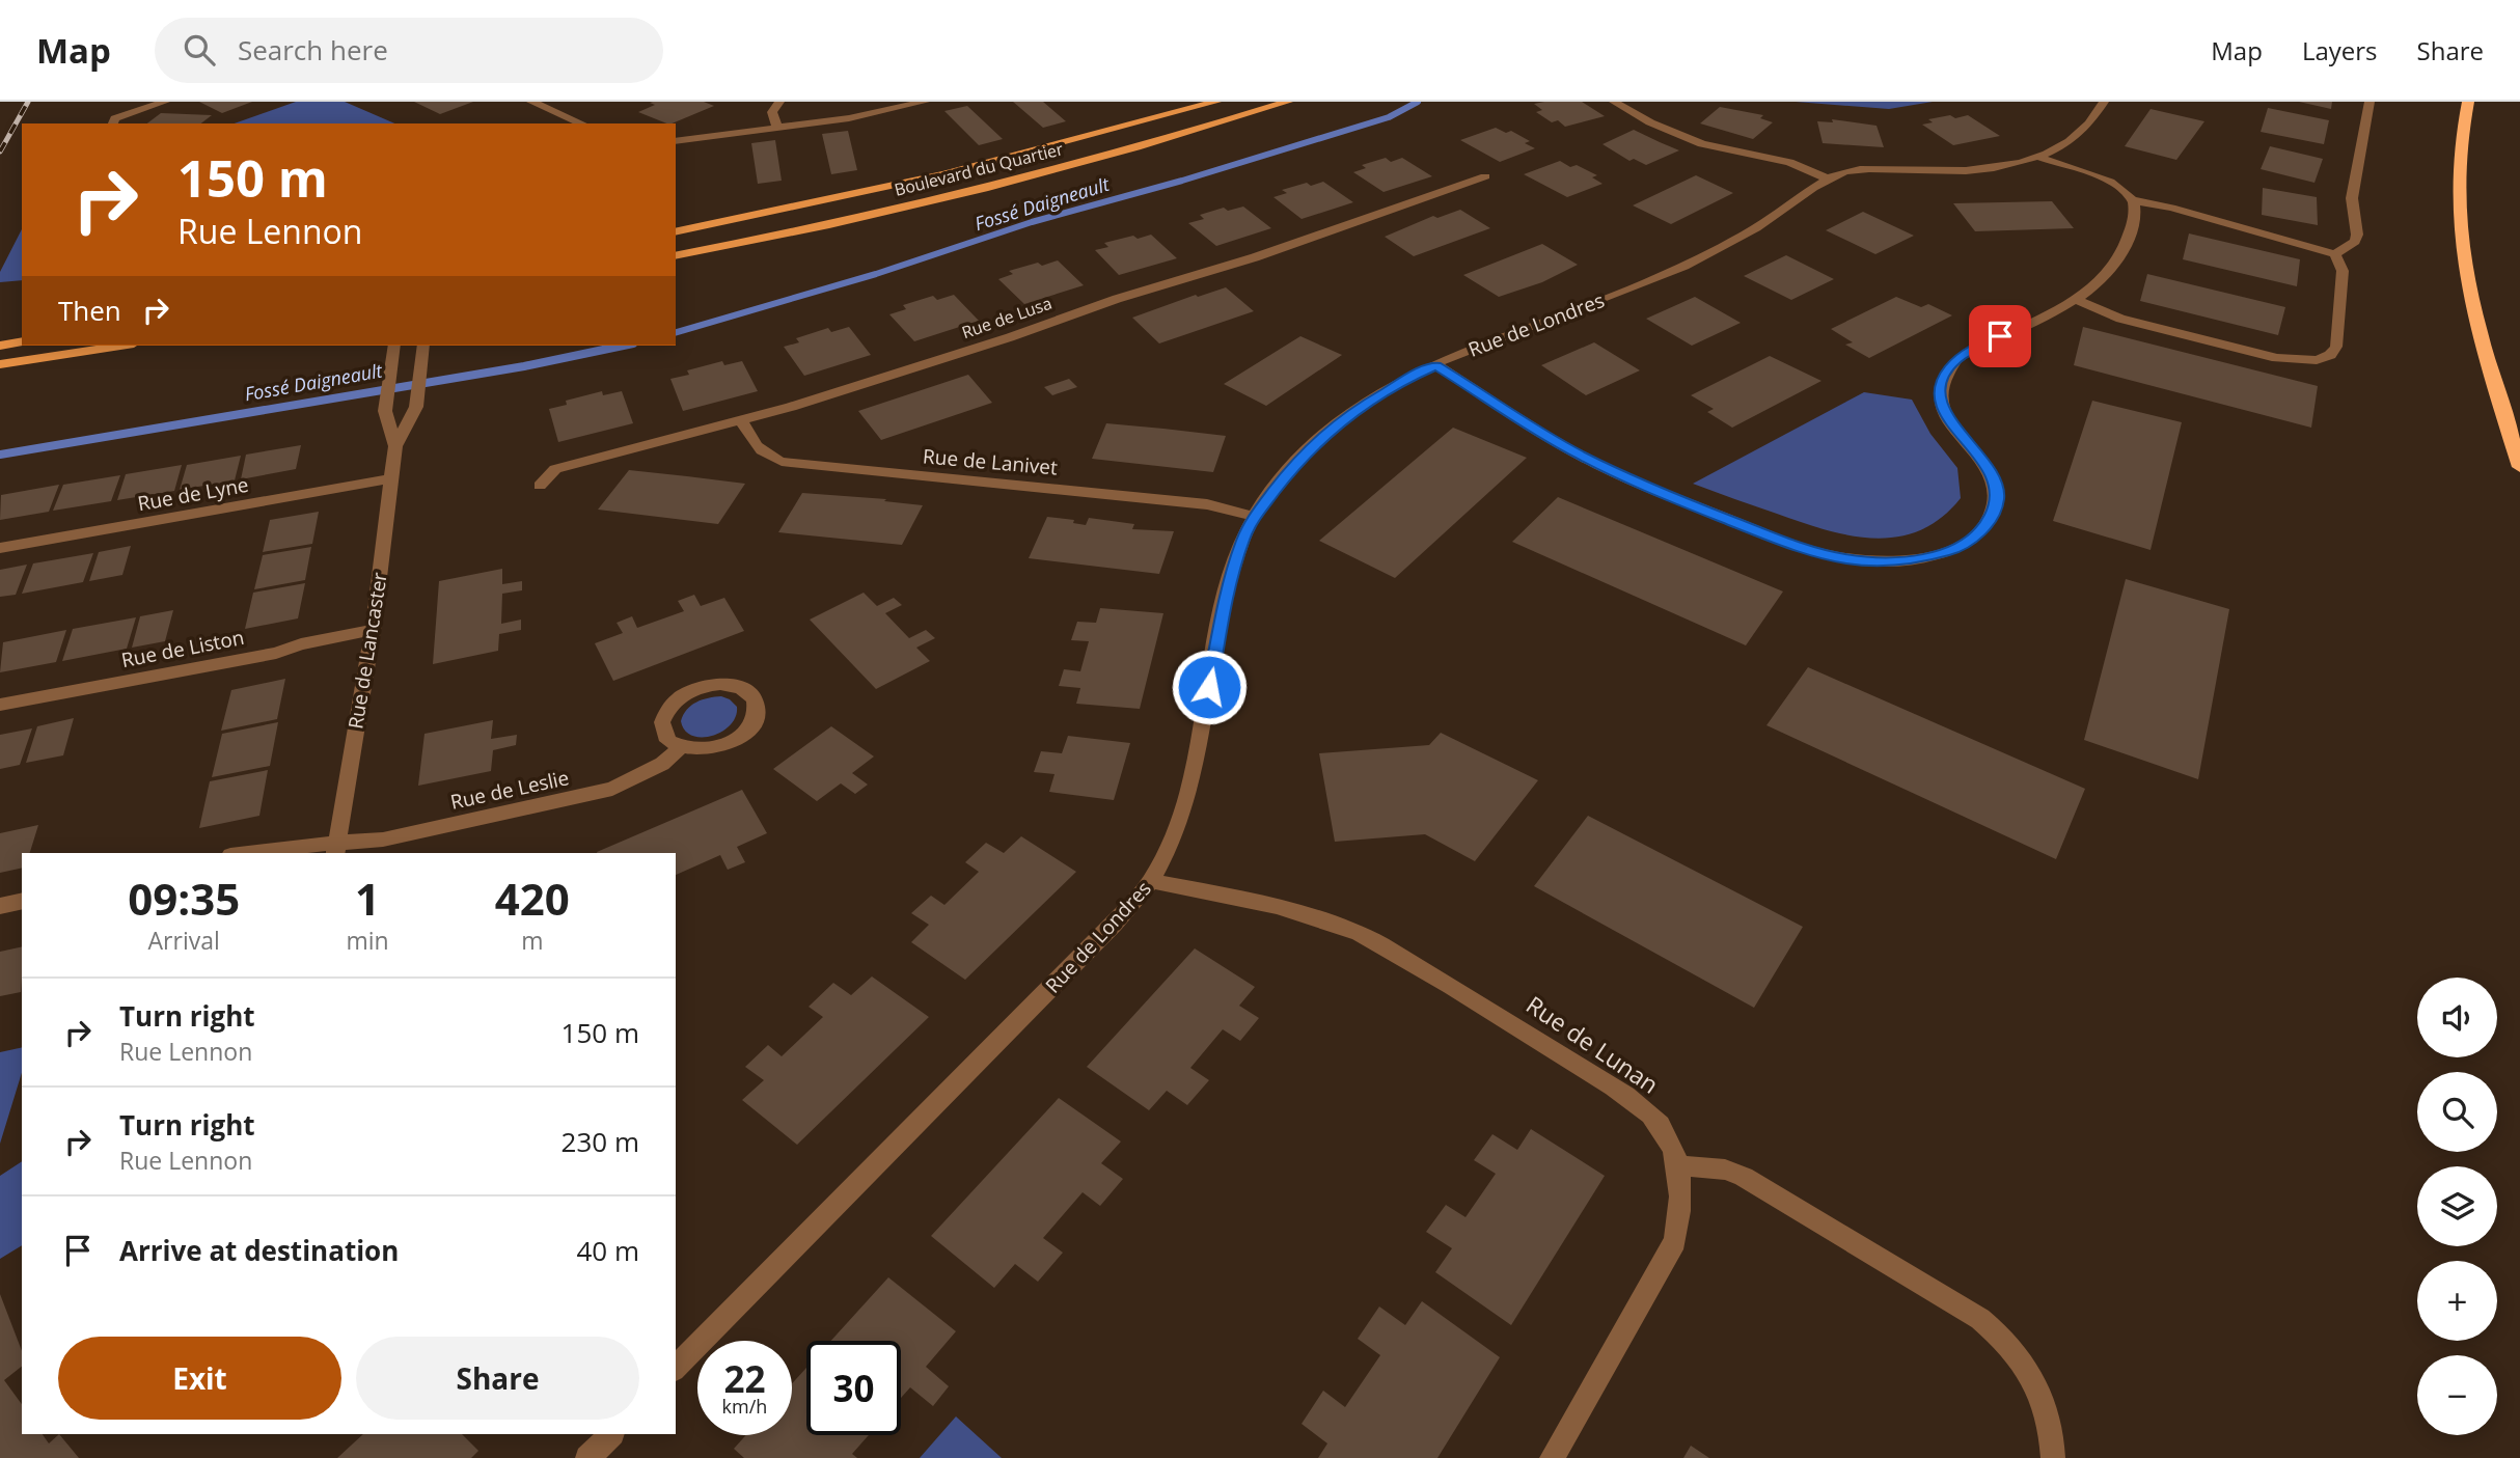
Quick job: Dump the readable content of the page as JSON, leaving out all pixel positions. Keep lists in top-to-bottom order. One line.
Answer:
{"streets":{"main road":["Boulevard du Quartier"],"street":["Rue de Lusa","Rue de Londres","Rue de Lanivet","Rue de Lyne","Rue de Liston","Rue de Lancaster","Rue de Leslie","Rue de Lunan"]},"crossings":[["Rue de Lusa","Rue de Lanivet"],["Rue de Londres","Rue de Lanivet"],["Rue de Londres","Rue de Lunan"],["Rue de Lyne","Rue de Lancaster"],["Rue de Liston","Rue de Lancaster"],["Rue de Lancaster","Rue de Leslie"]],"water":["Fossé Daigneault"],"page":{"header":"Map","search":"Search here","nav":["Map","Layers","Share"],"turn":["150 m","Rue Lennon"],"then":"Then","eta":["09:35","Arrival","1","min","420","m"],"list":[{"name":"Turn right","note":"Rue Lennon","value":"150 m"},{"name":"Turn right","note":"Rue Lennon","value":"230 m"},{"name":"Arrive at destination","value":"40 m"}],"map_buttons":["+","−"],"buttons":["Exit","Share"],"speed":"22 km/h","limit":"30"}}
